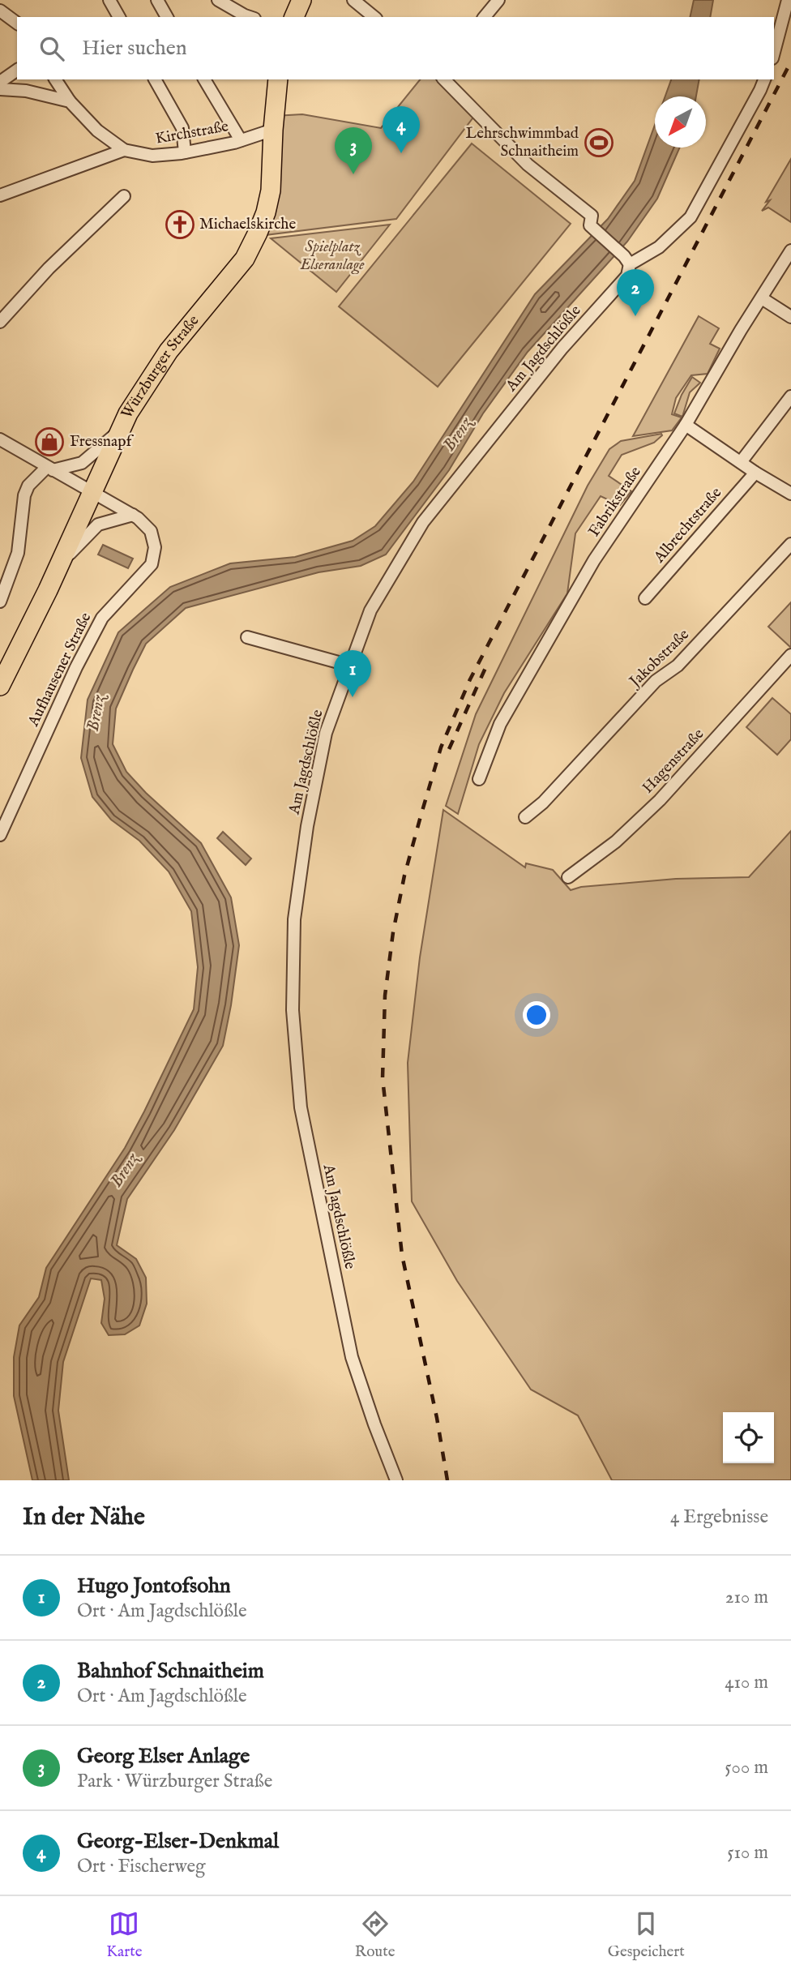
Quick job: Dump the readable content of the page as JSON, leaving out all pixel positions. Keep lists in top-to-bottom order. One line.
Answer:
{"streets":{"main road":["Würzburger Straße"],"street":["Kirchstraße","Am Jagdschlößle","Fabrikstraße","Albrechtstraße","Jakobstraße","Aufhausener Straße","Hagenstraße"]},"crossings":[["Kirchstraße","Würzburger Straße"],["Würzburger Straße","Aufhausener Straße"]],"water":["Brenz"],"parks":["Spielplatz Elseranlage"],"places":{"sports":["Lehrschwimmbad Schnaitheim"],"church":["Michaelskirche"],"shop":["Fressnapf"]},"north":"bottom left","page":{"search":"Hier suchen","pins":["4","3","2","1"],"heading":["In der Nähe","4 Ergebnisse"],"list":[{"mark":"1","name":"Hugo Jontofsohn","note":"Ort · Am Jagdschlößle","value":"210 m"},{"mark":"2","name":"Bahnhof Schnaitheim","note":"Ort · Am Jagdschlößle","value":"410 m"},{"mark":"3","name":"Georg Elser Anlage","note":"Park · Würzburger Straße","value":"500 m"},{"mark":"4","name":"Georg-Elser-Denkmal","note":"Ort · Fischerweg","value":"510 m"}],"nav":["Karte","Route","Gespeichert"]}}
